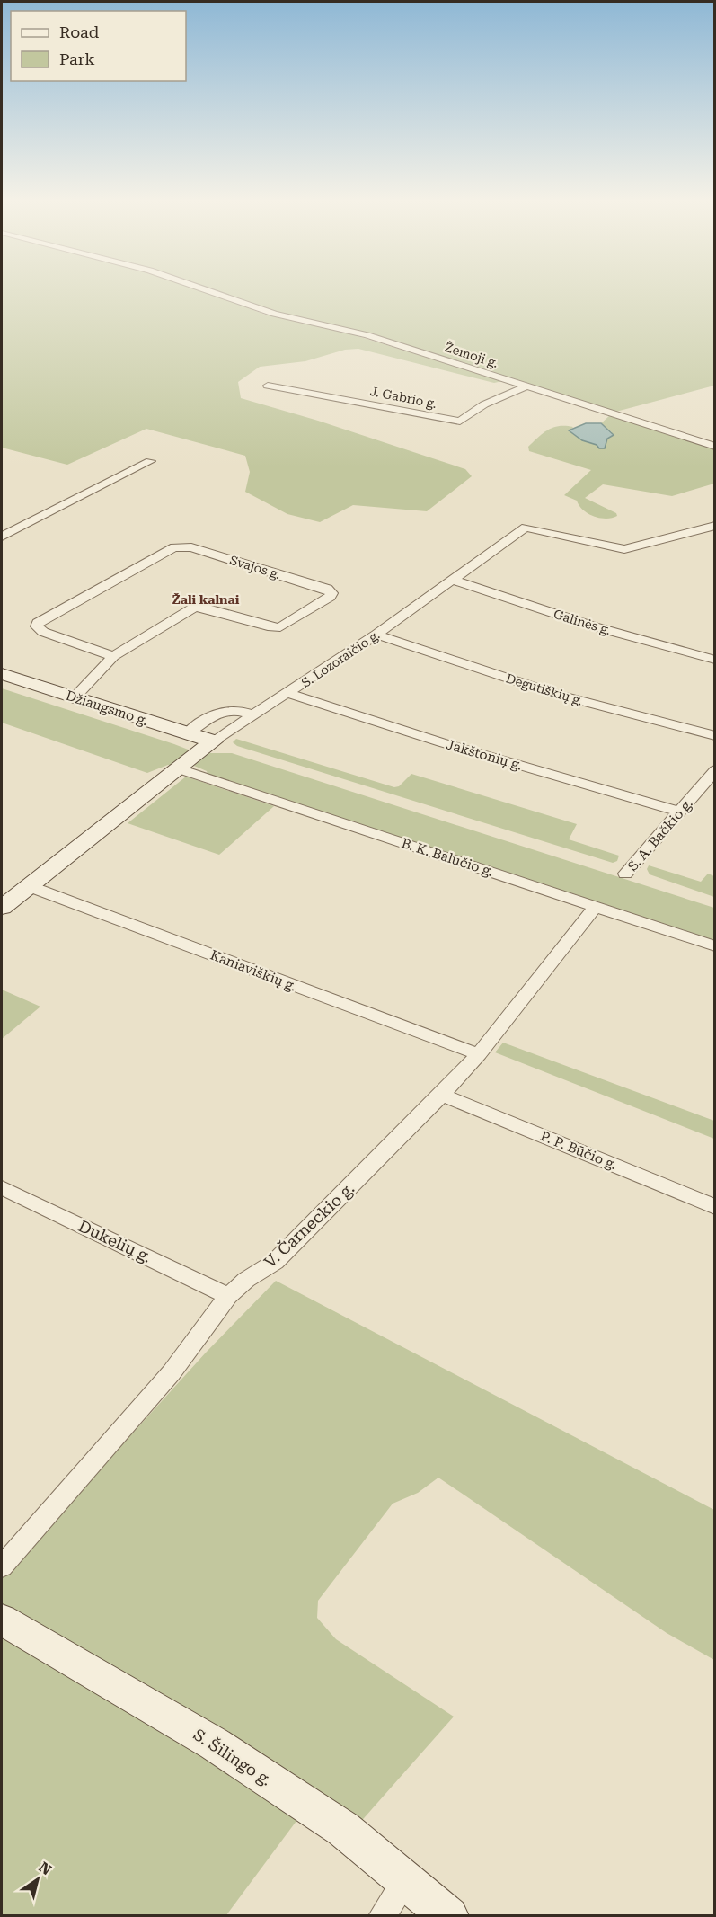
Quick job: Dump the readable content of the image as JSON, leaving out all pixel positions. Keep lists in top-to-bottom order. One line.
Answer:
{"streets":{"street":["Žemoji g.","J. Gabrio g.","Svajos g.","Galinės g.","S. Lozoraičio g.","Degutiškių g.","Džiaugsmo g.","Jakštonių g.","S. A. Bačkio g.","B. K. Balučio g.","Kaniaviškių g.","P. P. Būčio g.","V. Čarneckio g.","Dukelių g.","S. Šilingo g."]},"crossings":[["Žemoji g.","J. Gabrio g."],["Svajos g.","Džiaugsmo g."],["Galinės g.","S. Lozoraičio g."],["S. Lozoraičio g.","Degutiškių g."],["S. Lozoraičio g.","Džiaugsmo g."],["S. Lozoraičio g.","Jakštonių g."],["S. Lozoraičio g.","B. K. Balučio g."],["S. Lozoraičio g.","Kaniaviškių g."],["Jakštonių g.","S. A. Bačkio g."],["B. K. Balučio g.","V. Čarneckio g."],["Kaniaviškių g.","V. Čarneckio g."],["P. P. Būčio g.","V. Čarneckio g."],["V. Čarneckio g.","Dukelių g."]],"districts":["Žali kalnai"],"legend":["Road","Park"],"north":"top right"}
